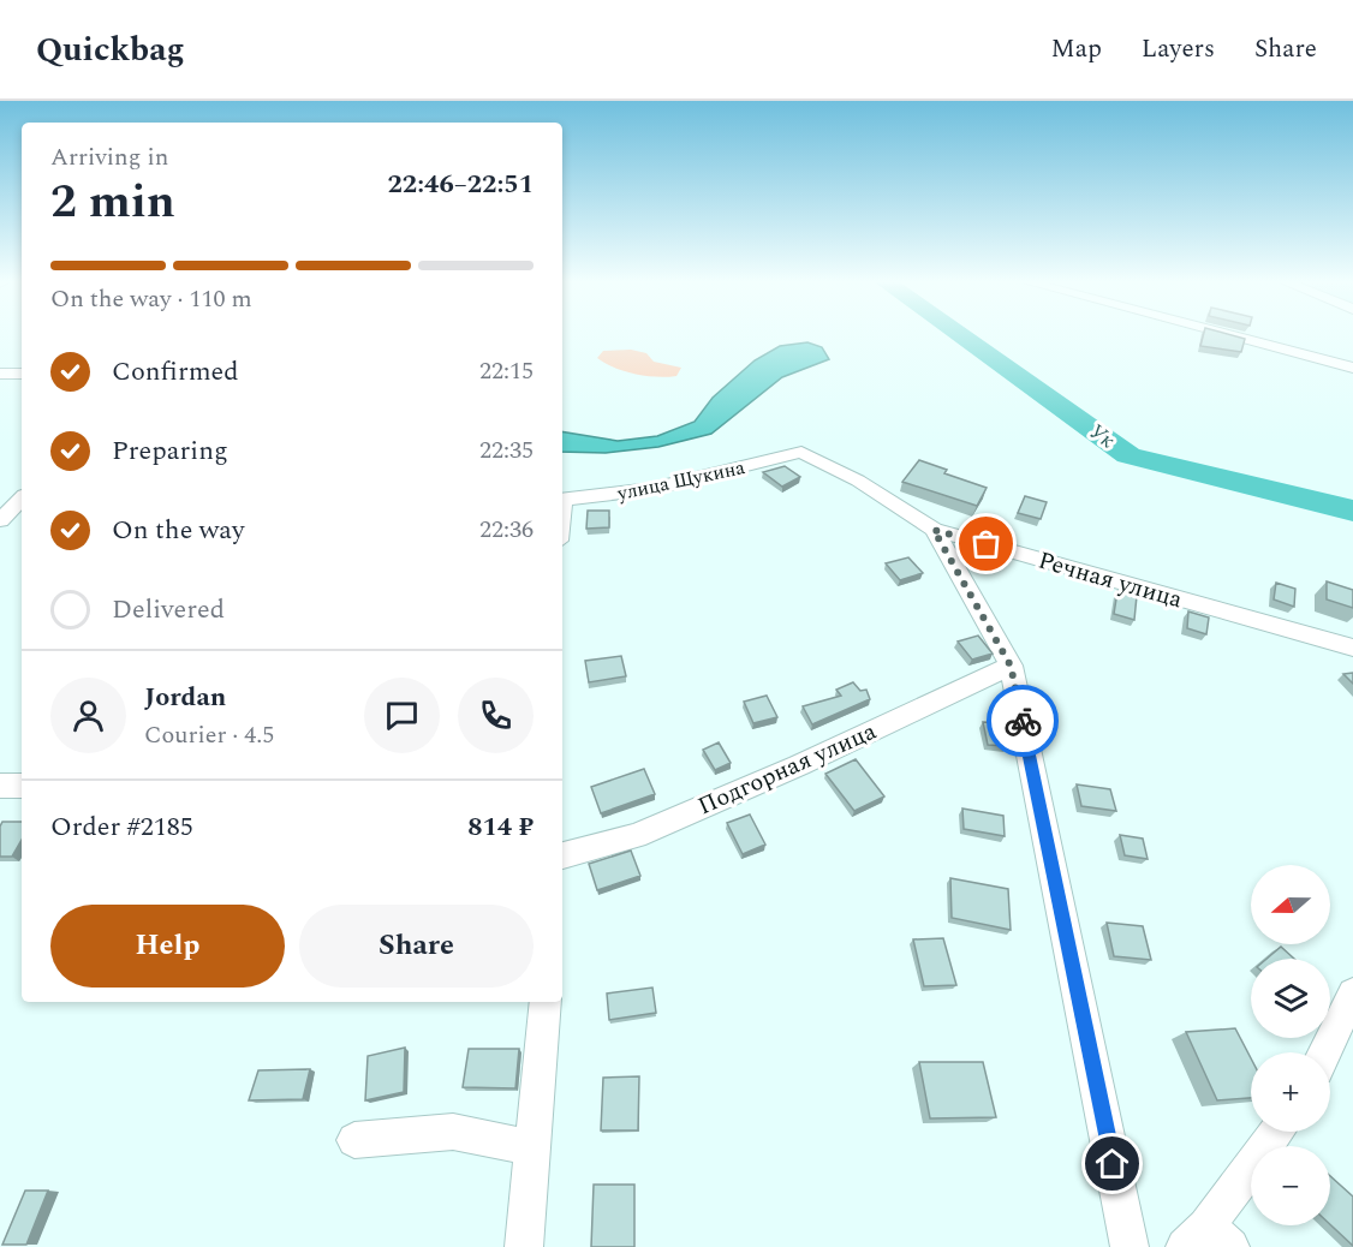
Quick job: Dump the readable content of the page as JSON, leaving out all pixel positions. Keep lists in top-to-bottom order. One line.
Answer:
{"streets":{"street":["улица Щукина","Речная улица","Подгорная улица"]},"crossings":[["улица Щукина","Речная улица"]],"water":["Ук"],"north":"left","page":{"header":"Quickbag","nav":["Map","Layers","Share"],"heading":["2 min","Arriving in","22:46–22:51"],"panel":["Jordan","Courier · 4.5","Order #2185","814 ₽"],"bar":"On the way · 110 m","list":[["Confirmed","22:15"],["Preparing","22:35"],["On the way","22:36"],"Delivered"],"map_buttons":["+","−"],"buttons":["Help","Share"]}}
